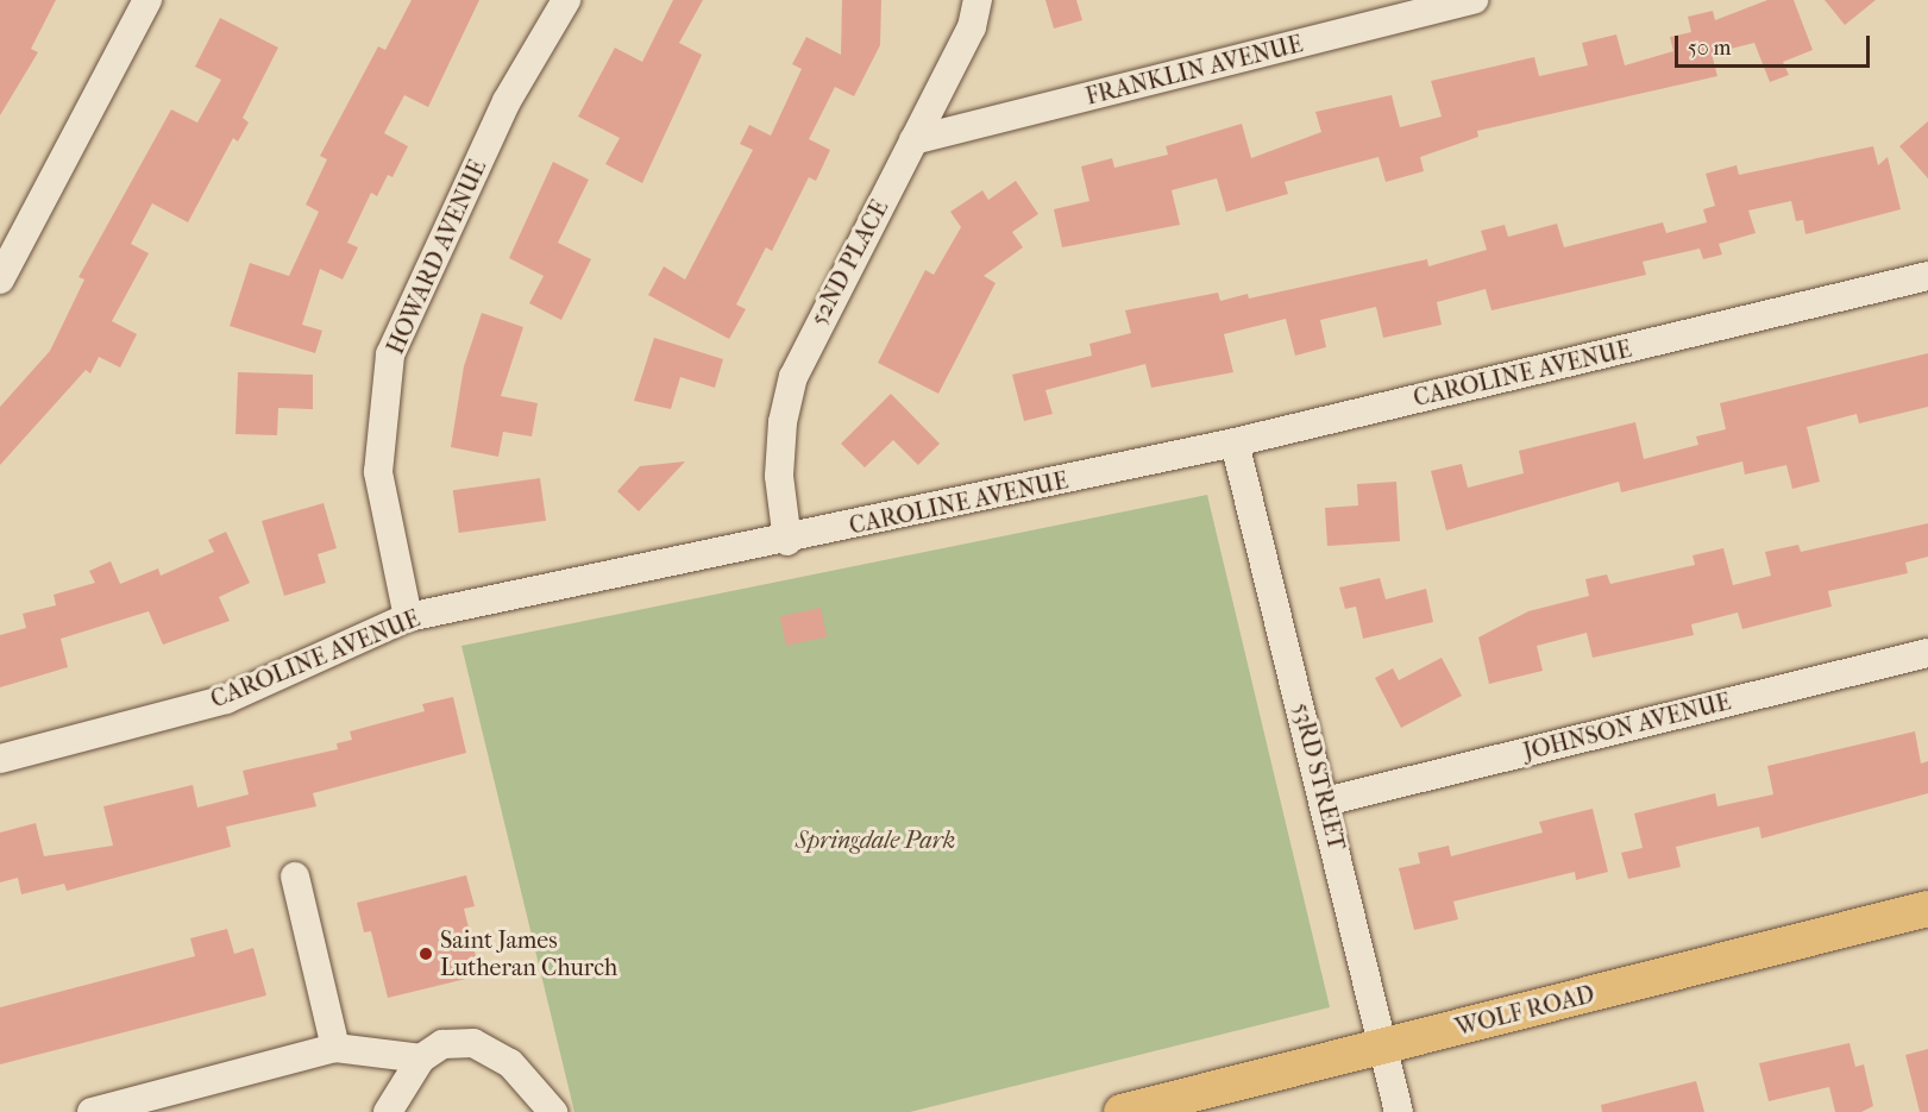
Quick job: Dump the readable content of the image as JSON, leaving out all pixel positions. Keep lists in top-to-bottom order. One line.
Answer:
{"streets":{"main road":["WOLF ROAD"],"street":["FRANKLIN AVENUE","HOWARD AVENUE","52ND PLACE","CAROLINE AVENUE","JOHNSON AVENUE","53RD STREET"]},"crossings":[["FRANKLIN AVENUE","52ND PLACE"],["HOWARD AVENUE","CAROLINE AVENUE"],["52ND PLACE","CAROLINE AVENUE"],["CAROLINE AVENUE","53RD STREET"],["JOHNSON AVENUE","53RD STREET"],["53RD STREET","WOLF ROAD"]],"parks":["Springdale Park"],"places":["Saint James Lutheran Church"],"scale_bar":"50 m"}
